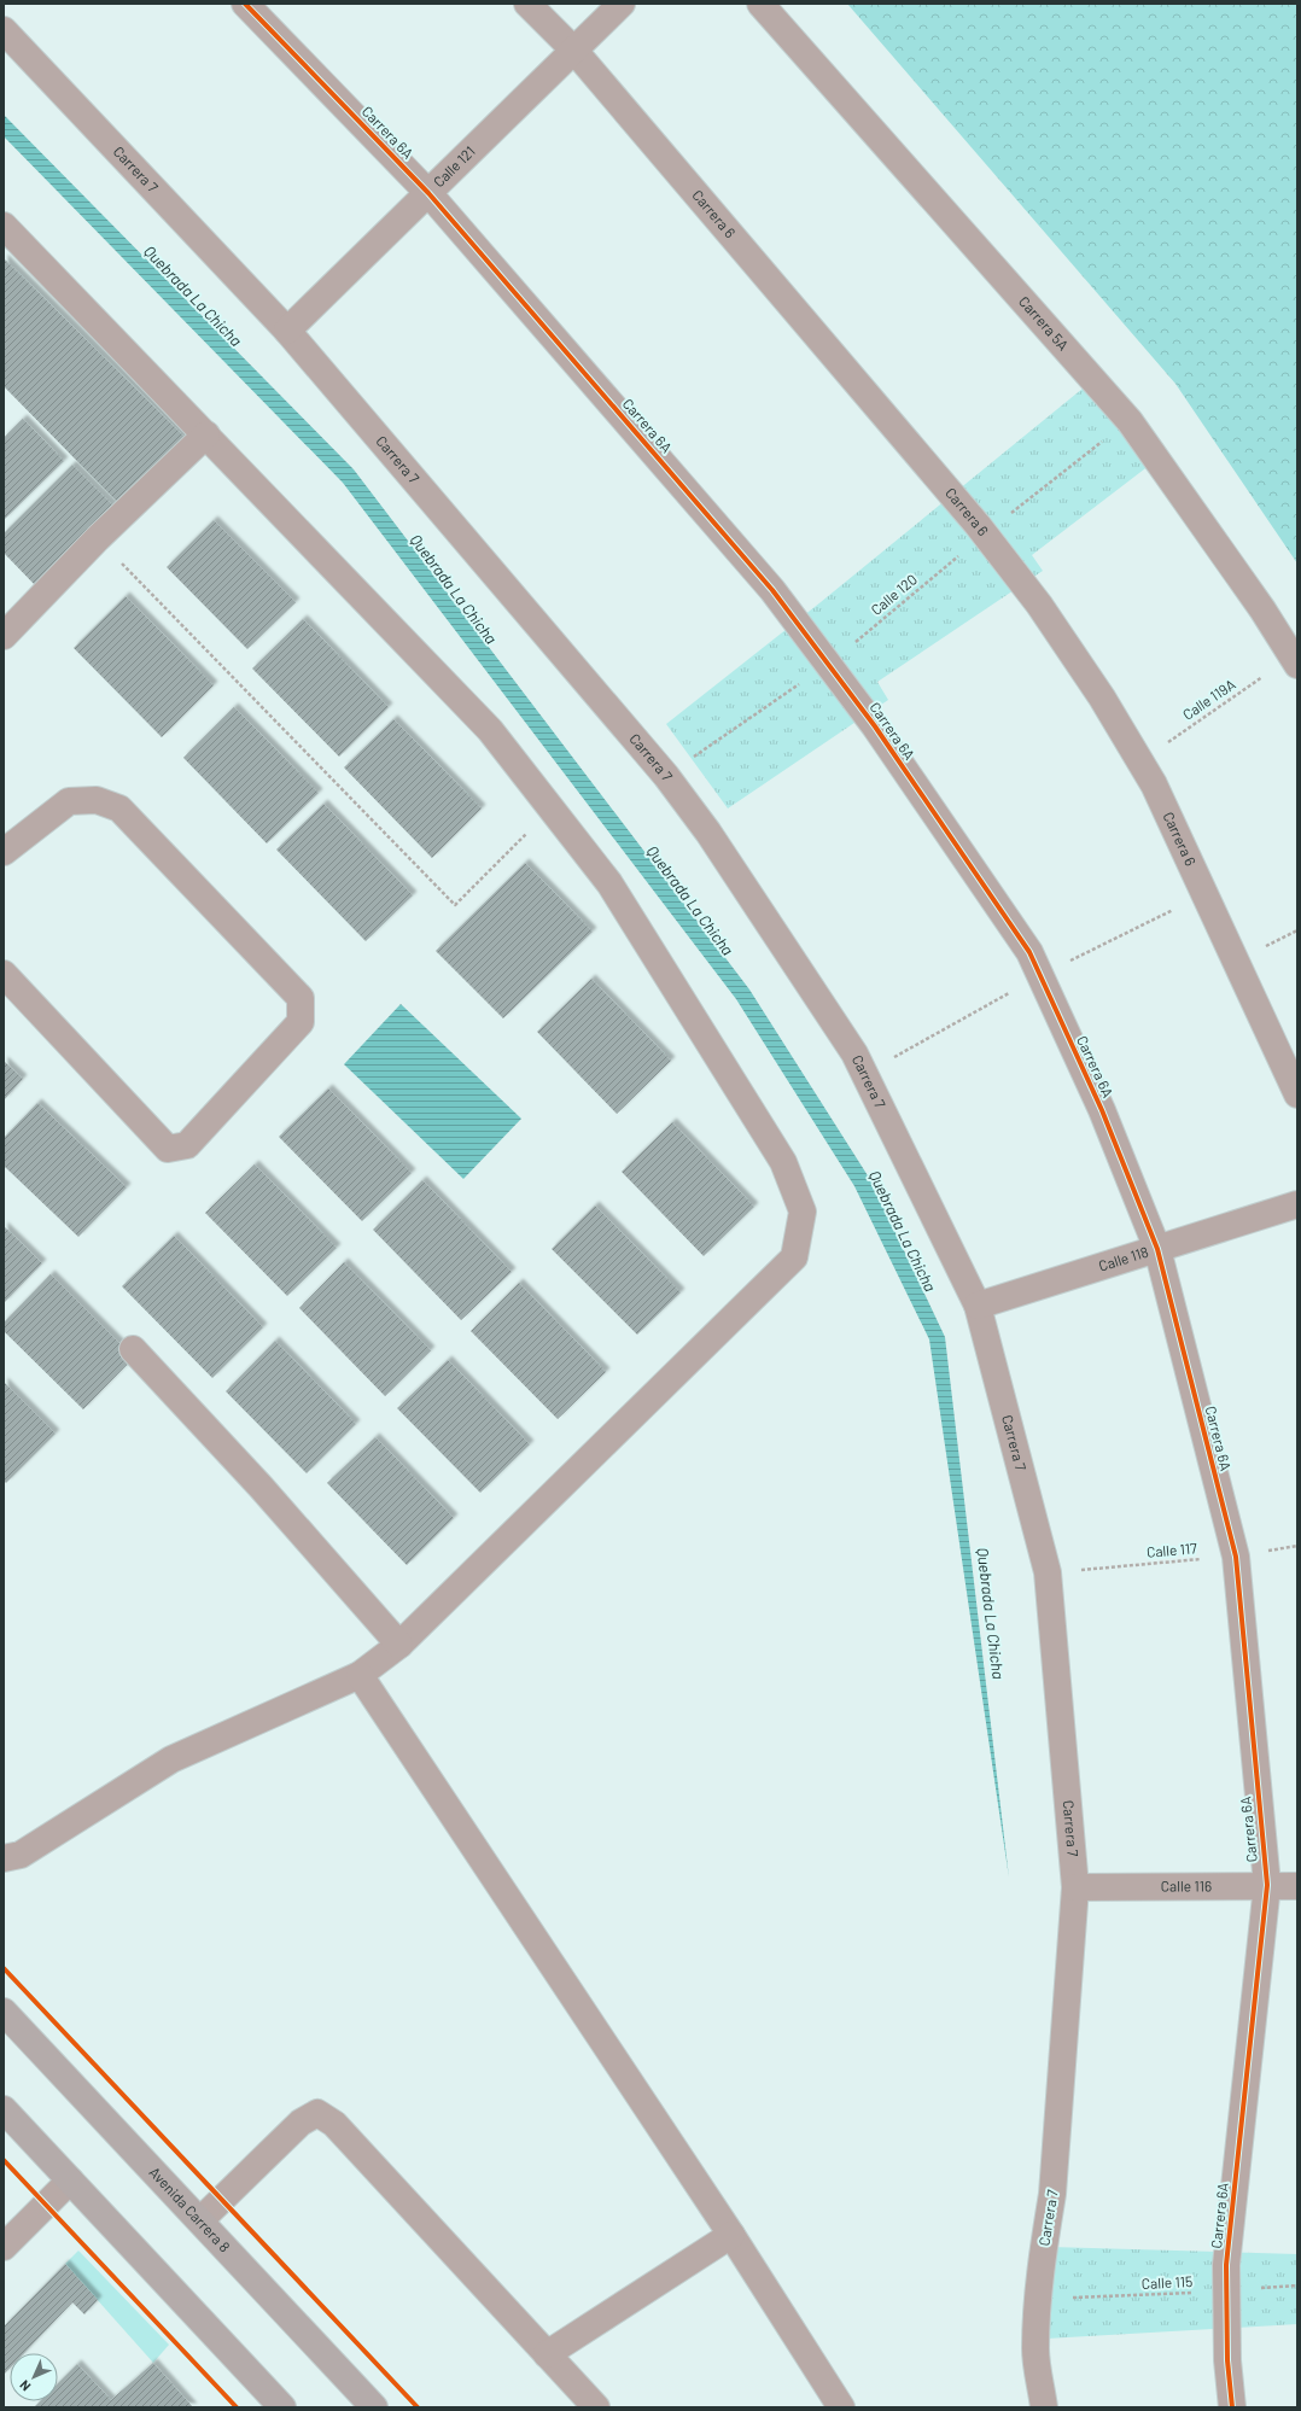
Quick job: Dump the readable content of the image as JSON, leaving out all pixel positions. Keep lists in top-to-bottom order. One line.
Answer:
{"streets":{"main road":["Avenida Carrera 8"],"street":["Carrera 6A","Calle 121","Carrera 7","Carrera 6","Carrera 5A","Calle 118","Calle 116"],"path":["Calle 120","Calle 119A","Calle 117","Calle 115"]},"crossings":[["Carrera 6A","Calle 121"],["Carrera 6A","Calle 120"],["Carrera 6A","Calle 118"],["Carrera 6A","Calle 117"],["Carrera 6A","Calle 116"],["Carrera 6A","Calle 115"],["Calle 121","Carrera 7"],["Calle 121","Carrera 6"],["Carrera 7","Calle 120"],["Carrera 7","Calle 118"],["Carrera 7","Calle 117"],["Carrera 7","Calle 116"],["Carrera 7","Calle 115"],["Carrera 6","Calle 120"],["Carrera 6","Calle 119A"],["Carrera 5A","Calle 120"],["Carrera 5A","Calle 119A"]],"water":["Quebrada La Chicha"],"north":"bottom left"}
